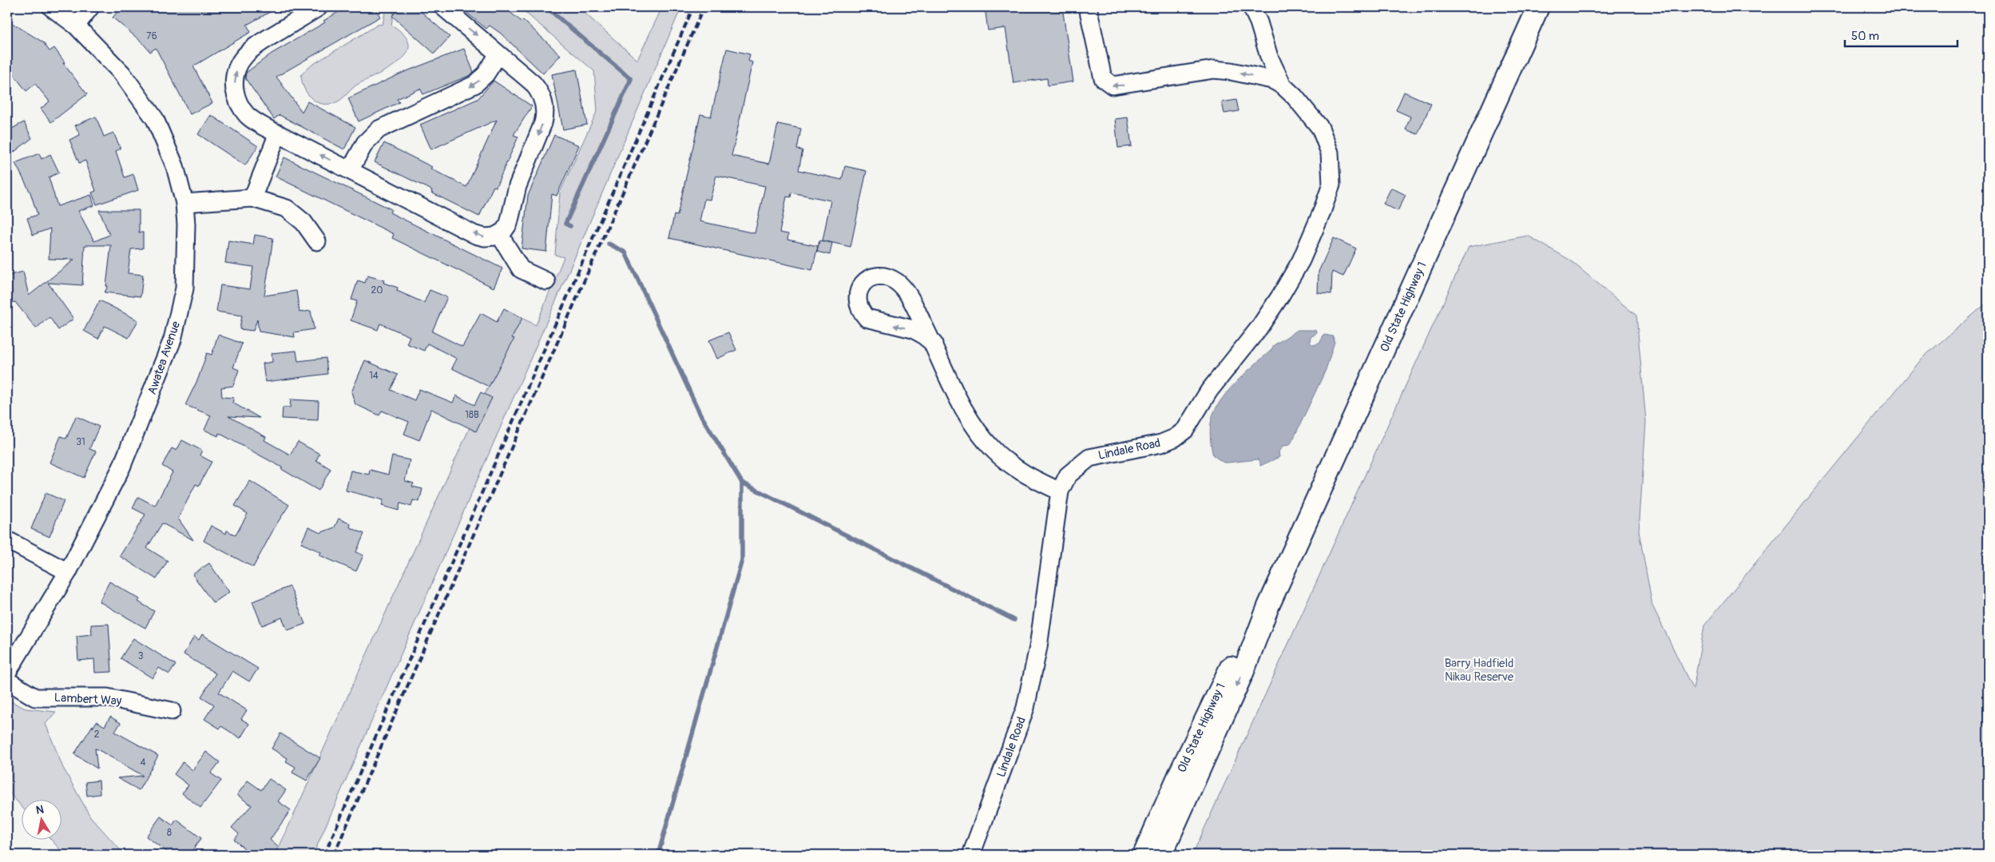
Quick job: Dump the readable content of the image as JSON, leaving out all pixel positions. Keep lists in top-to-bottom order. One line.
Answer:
{"streets":{"main road":["Old State Highway 1"],"street":["Awatea Avenue","Lindale Road","Lambert Way"]},"parks":["Barry Hadfield Nikau Reserve"],"house_numbers":["76","20","14","18B","31","3","2","4","8"],"scale_bar":"50 m","north":"top"}
